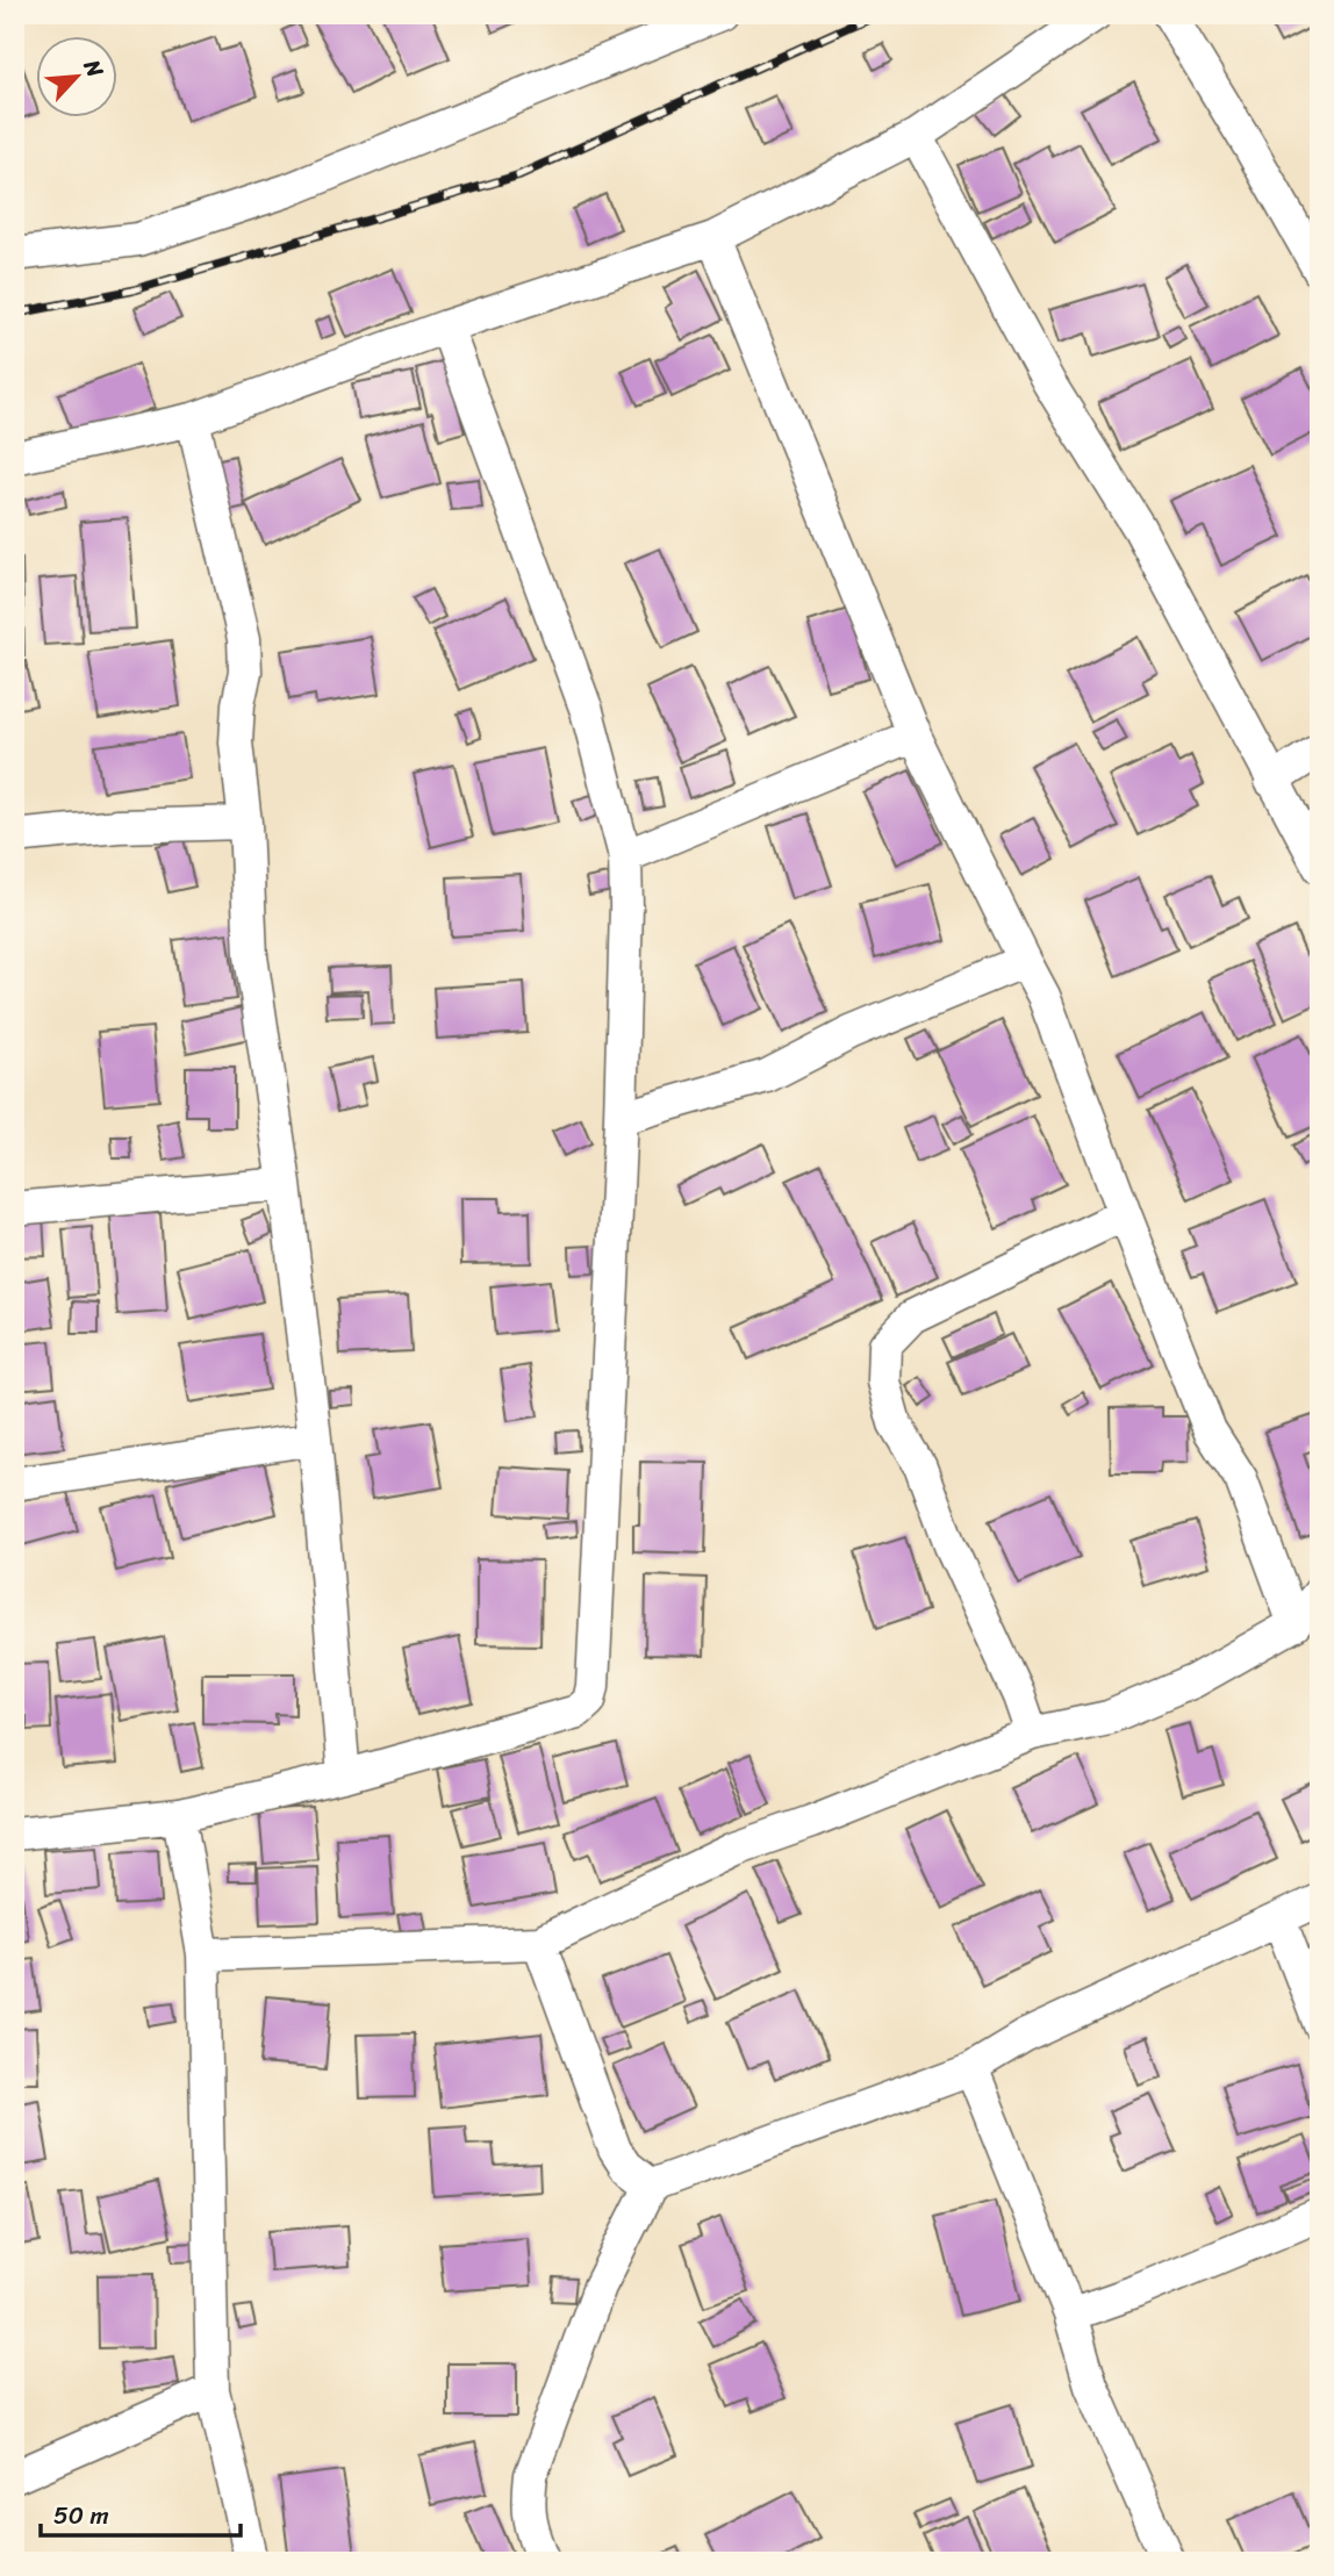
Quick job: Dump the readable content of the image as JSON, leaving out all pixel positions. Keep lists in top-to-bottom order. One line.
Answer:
{"scale_bar":"50 m","north":"top right"}
